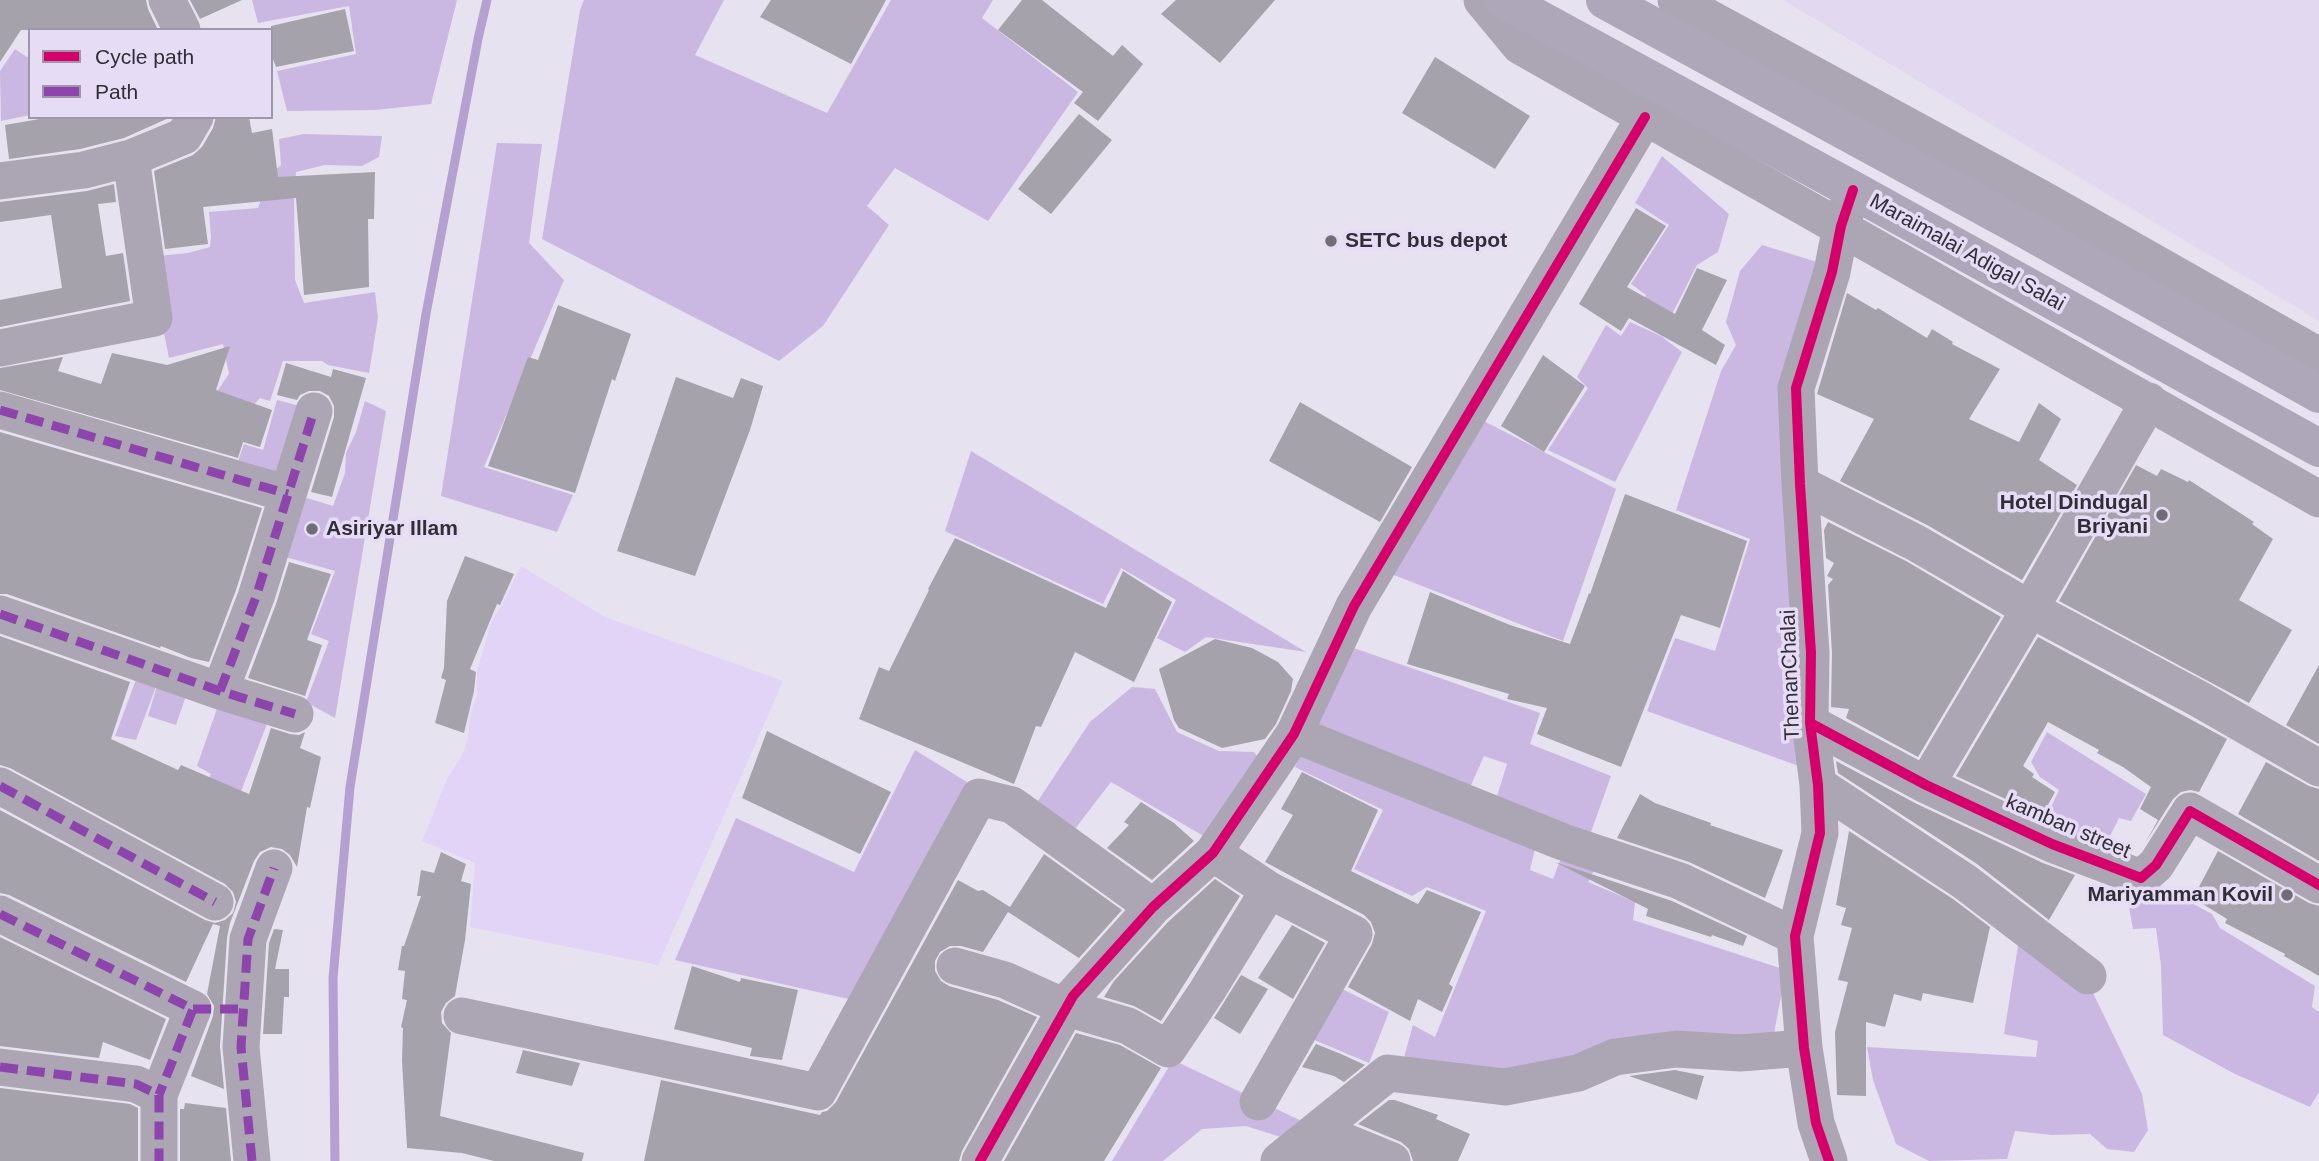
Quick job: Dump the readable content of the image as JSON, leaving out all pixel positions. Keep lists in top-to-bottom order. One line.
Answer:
{"streets":{"main road":["Maraimalai Adigal Salai"],"street":["ThenanChalai","kamban street"]},"crossings":[["Maraimalai Adigal Salai","ThenanChalai"],["ThenanChalai","kamban street"]],"places":["SETC bus depot","Hotel Dindugal Briyani","Asiriyar Illam","Mariyamman Kovil"],"legend":["Cycle path","Path"]}
